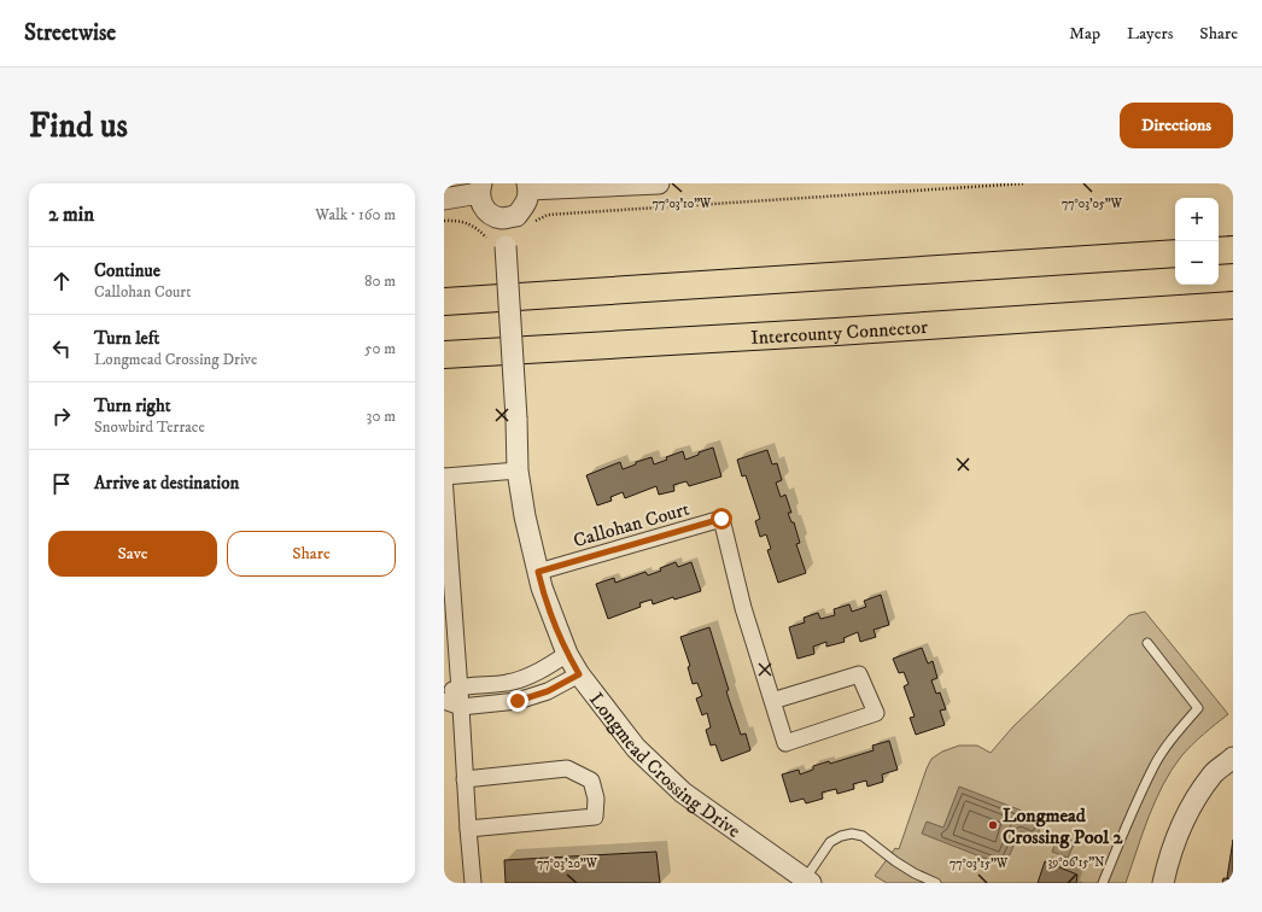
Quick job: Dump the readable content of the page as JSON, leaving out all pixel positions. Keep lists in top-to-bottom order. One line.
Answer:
{"streets":{"highway":["Intercounty Connector"],"street":["Callohan Court","Longmead Crossing Drive"]},"crossings":[["Callohan Court","Longmead Crossing Drive"]],"places":["Longmead Crossing Pool 2"],"page":{"header":"Streetwise","nav":["Map","Layers","Share"],"buttons":["Directions",["Save","Share"]],"title":"Find us","heading":["2 min","Walk · 160 m"],"map_buttons":["+","−"],"list":[["Continue","Callohan Court","80 m"],["Turn left","Longmead Crossing Drive","50 m"],["Turn right","Snowbird Terrace","30 m"],"Arrive at destination"]},"coordinates":["77°03'10\"W","77°03'05\"W","39°06'15\"N","77°03'20\"W","77°03'15\"W"]}
